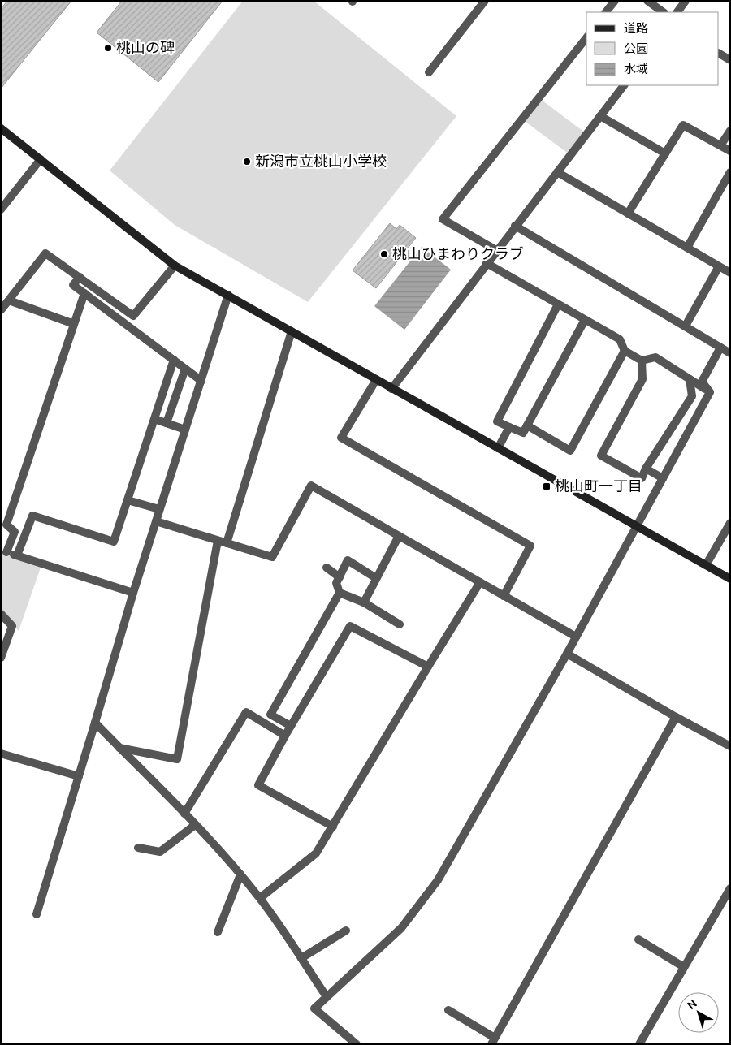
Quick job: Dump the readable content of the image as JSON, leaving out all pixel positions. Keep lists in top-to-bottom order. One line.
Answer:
{"places":{"other":["桃山の碑","新潟市立桃山小学校","桃山ひまわりクラブ"],"transit":["桃山町一丁目"]},"legend":["道路","公園","水域"],"north":"top left"}
